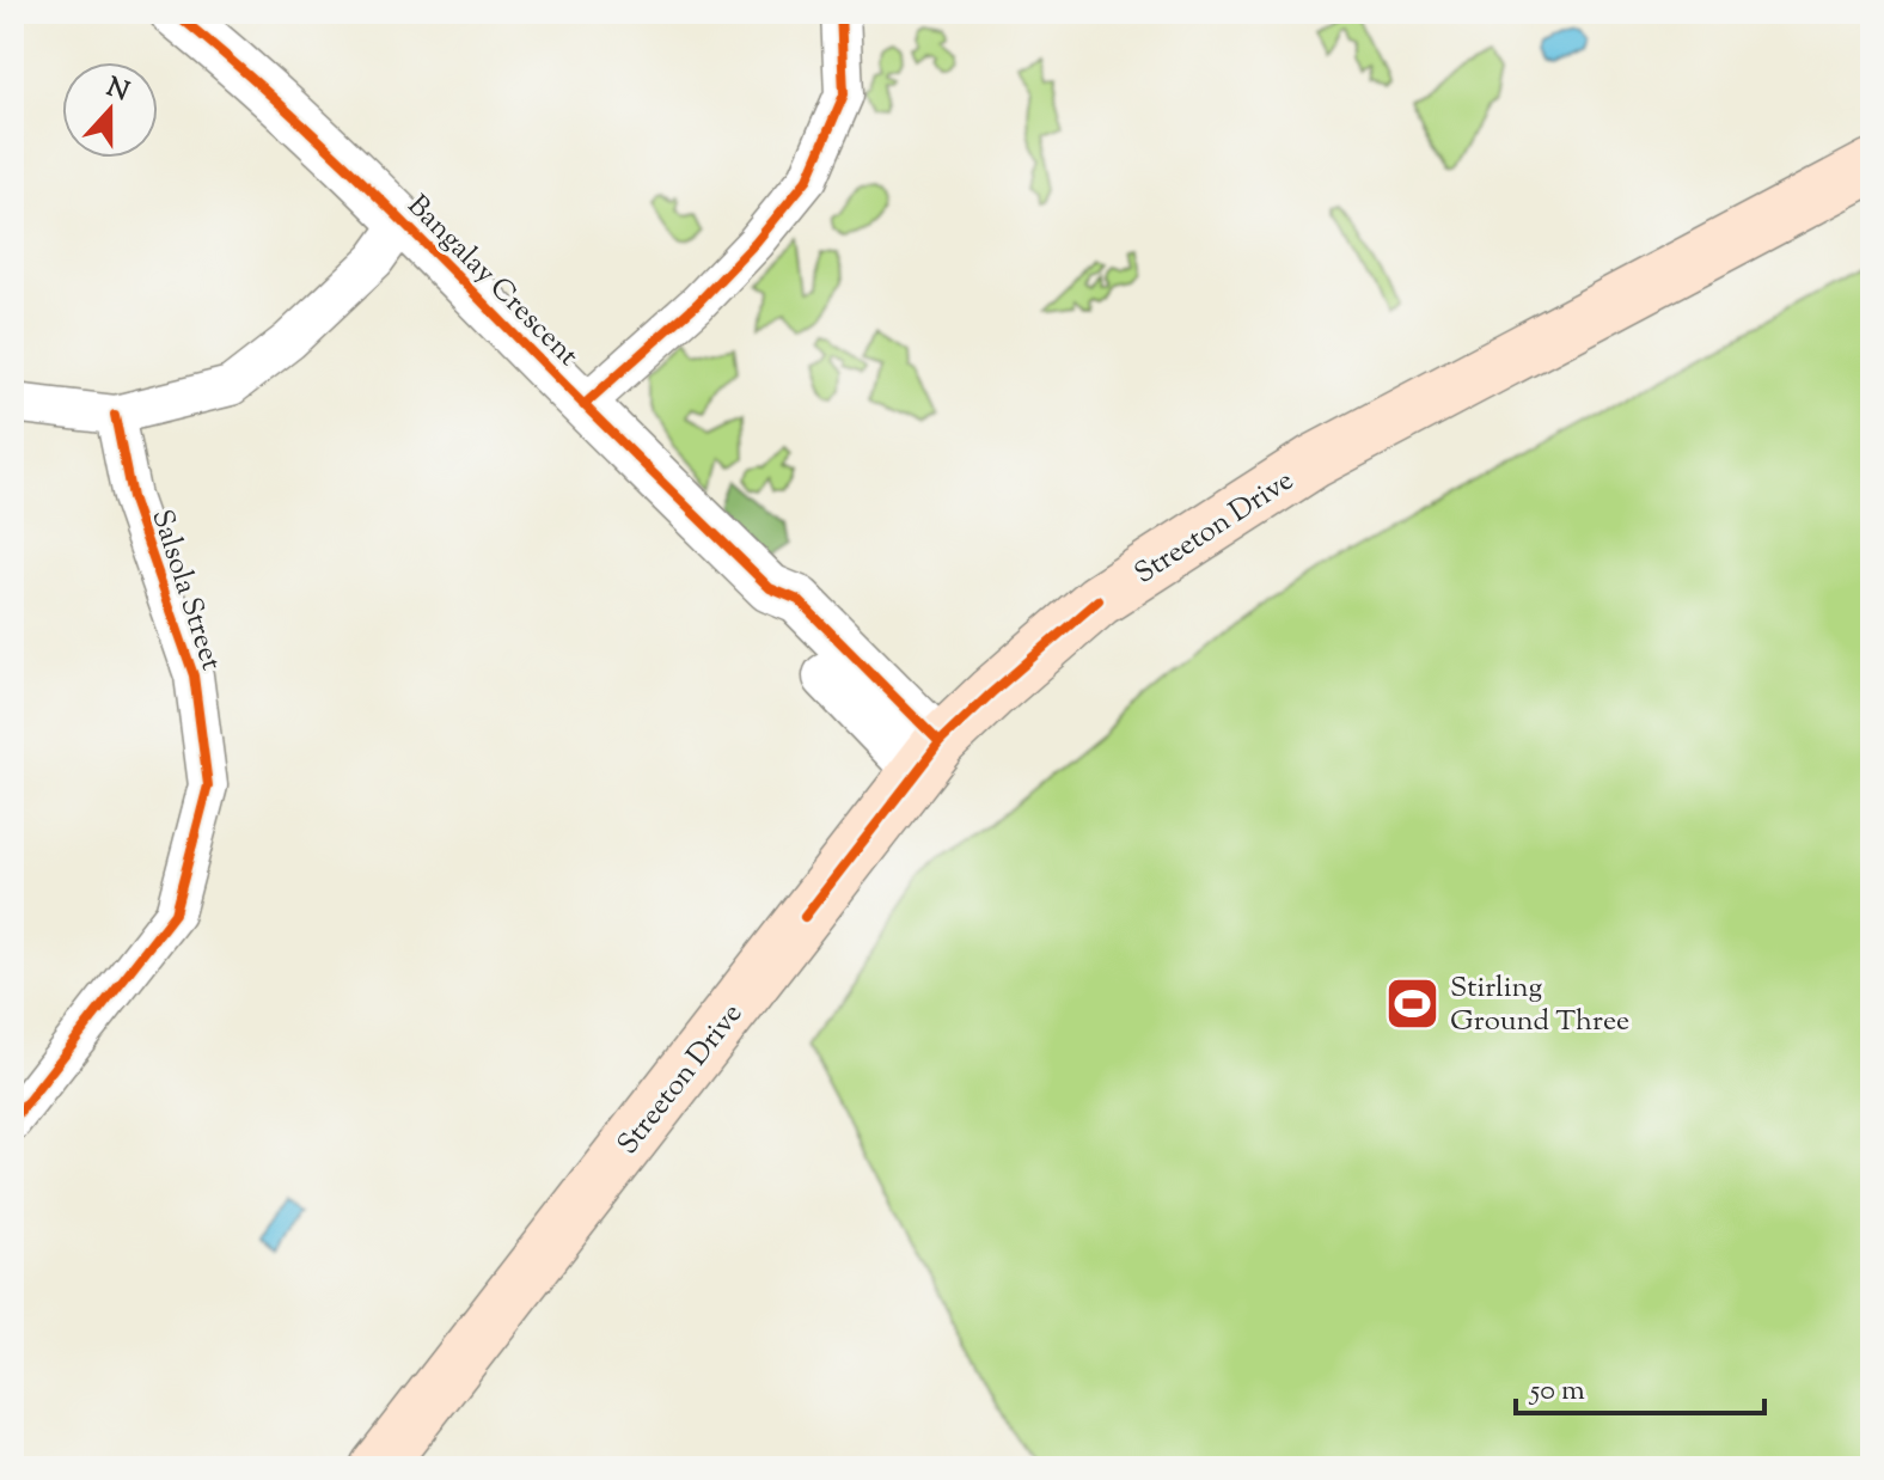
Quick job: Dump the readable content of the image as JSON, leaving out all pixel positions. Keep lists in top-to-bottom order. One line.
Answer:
{"streets":{"main road":["Streeton Drive"],"street":["Bangalay Crescent","Salsola Street"]},"crossings":[["Bangalay Crescent","Streeton Drive"]],"places":{"sports":["Stirling Ground Three"]},"scale_bar":"50 m","north":"top"}
